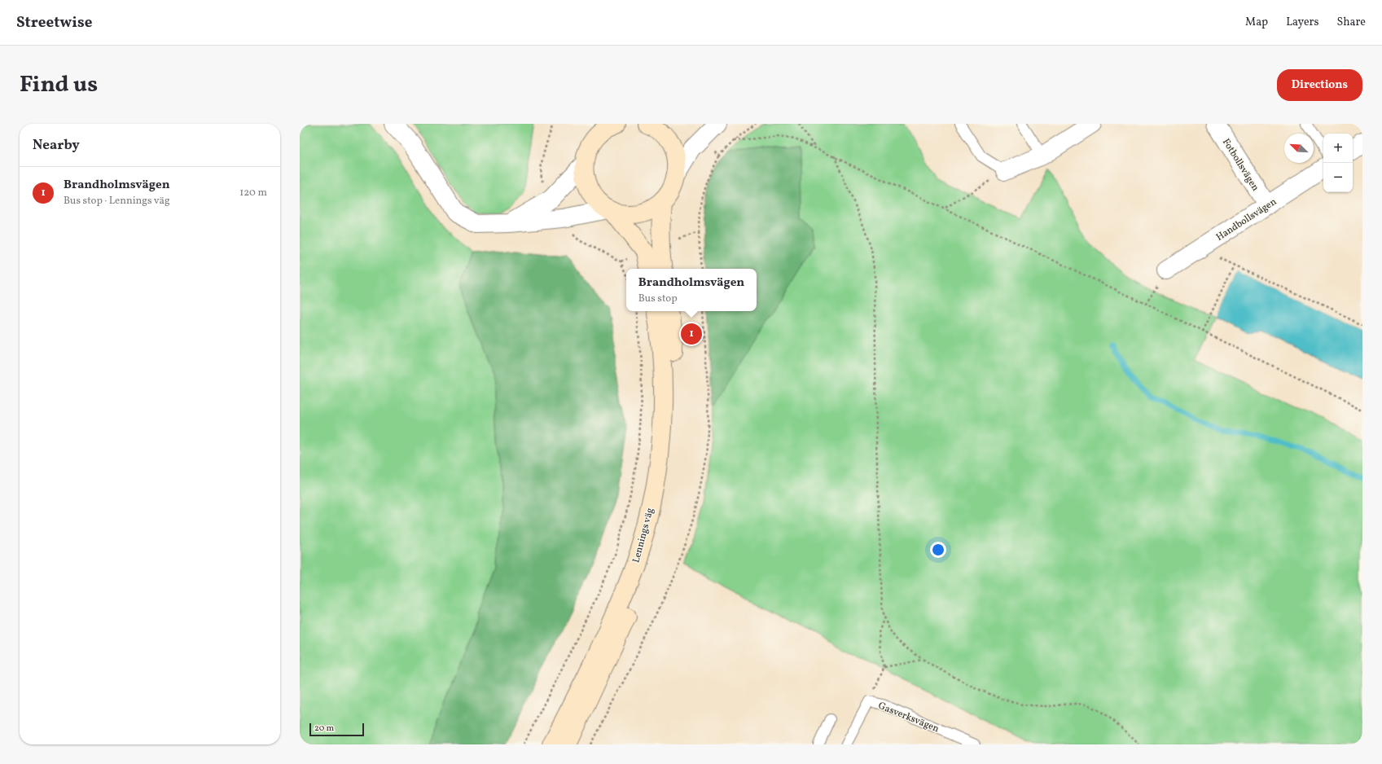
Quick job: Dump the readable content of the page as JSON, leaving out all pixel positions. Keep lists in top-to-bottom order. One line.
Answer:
{"streets":{"main road":["Lennings väg"],"street":["Fotbollsvägen","Handbollsvägen"],"lane":["Gasverksvägen"]},"crossings":[["Fotbollsvägen","Handbollsvägen"]],"scale_bar":"20 m","north":"top left","page":{"header":"Streetwise","nav":["Map","Layers","Share"],"title":"Find us","buttons":"Directions","heading":"Nearby","map_buttons":["+","−"],"list":[{"mark":"1","name":"Brandholmsvägen","note":"Bus stop · Lennings väg","value":"120 m"}],"popup":["Brandholmsvägen","Bus stop"],"pins":"1","scale":"20 m"}}
